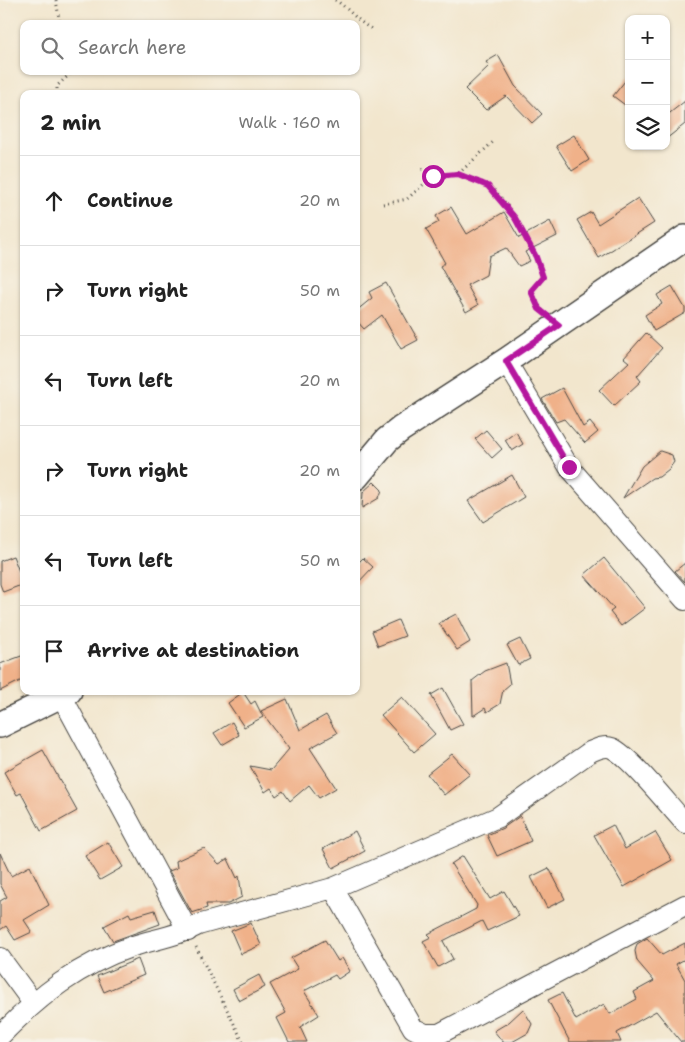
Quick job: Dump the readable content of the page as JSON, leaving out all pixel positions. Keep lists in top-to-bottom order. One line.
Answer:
{"page":{"map_buttons":["+","−"],"search":"Search here","heading":["2 min","Walk · 160 m"],"list":[["Continue","20 m"],["Turn right","50 m"],["Turn left","20 m"],["Turn right","20 m"],["Turn left","50 m"],"Arrive at destination"]}}
